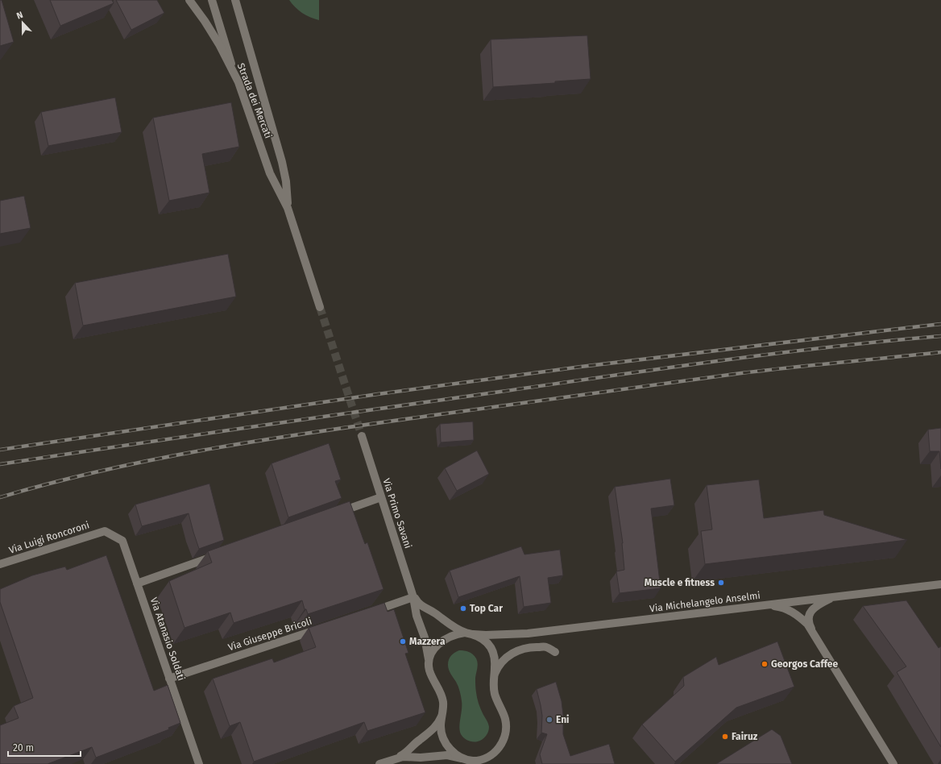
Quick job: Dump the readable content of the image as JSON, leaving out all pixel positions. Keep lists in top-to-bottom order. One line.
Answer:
{"streets":{"street":["Strada dei Mercati","Via Primo Savani","Via Luigi Roncoroni","Via Michelangelo Anselmi","Via Giuseppe Bricoli","Via Atanasio Soldati"]},"crossings":[["Via Primo Savani","Via Michelangelo Anselmi"],["Via Luigi Roncoroni","Via Atanasio Soldati"],["Via Giuseppe Bricoli","Via Atanasio Soldati"]],"places":["Muscle e fitness","Top Car","Mazzera","Georgos Caffee","Eni","Fairuz"],"scale_bar":"20 m","north":"top"}
